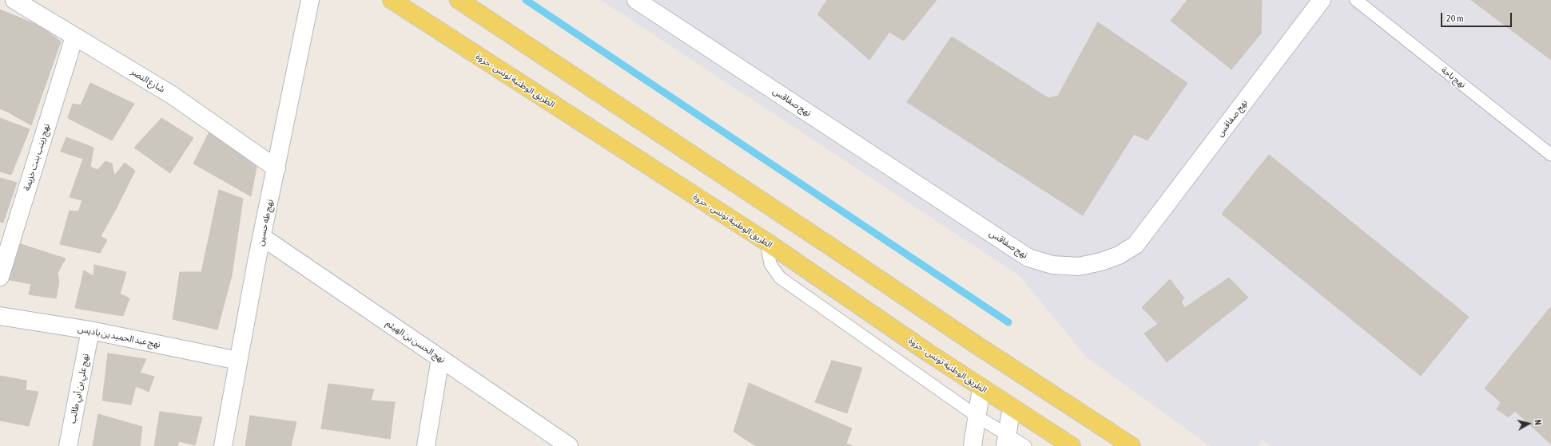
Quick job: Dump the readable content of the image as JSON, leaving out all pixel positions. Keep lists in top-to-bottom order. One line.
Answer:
{"streets":{"main road":["الطريق الوطنية تونس - حزوة"],"street":["شارع النصر","نهج صفاقس","نهج زينب بنت خزيمة","نهج طه حسين","نهج عبد الحميد بن باديس","نهج الحسن بن الهيثم","نهج علي بن أبي طالب"],"lane":["نهج باجة"]},"crossings":[["شارع النصر","نهج زينب بنت خزيمة"],["شارع النصر","نهج طه حسين"],["نهج طه حسين","نهج عبد الحميد بن باديس"],["نهج طه حسين","نهج الحسن بن الهيثم"],["نهج عبد الحميد بن باديس","نهج علي بن أبي طالب"]],"scale_bar":"20 m","north":"right"}
